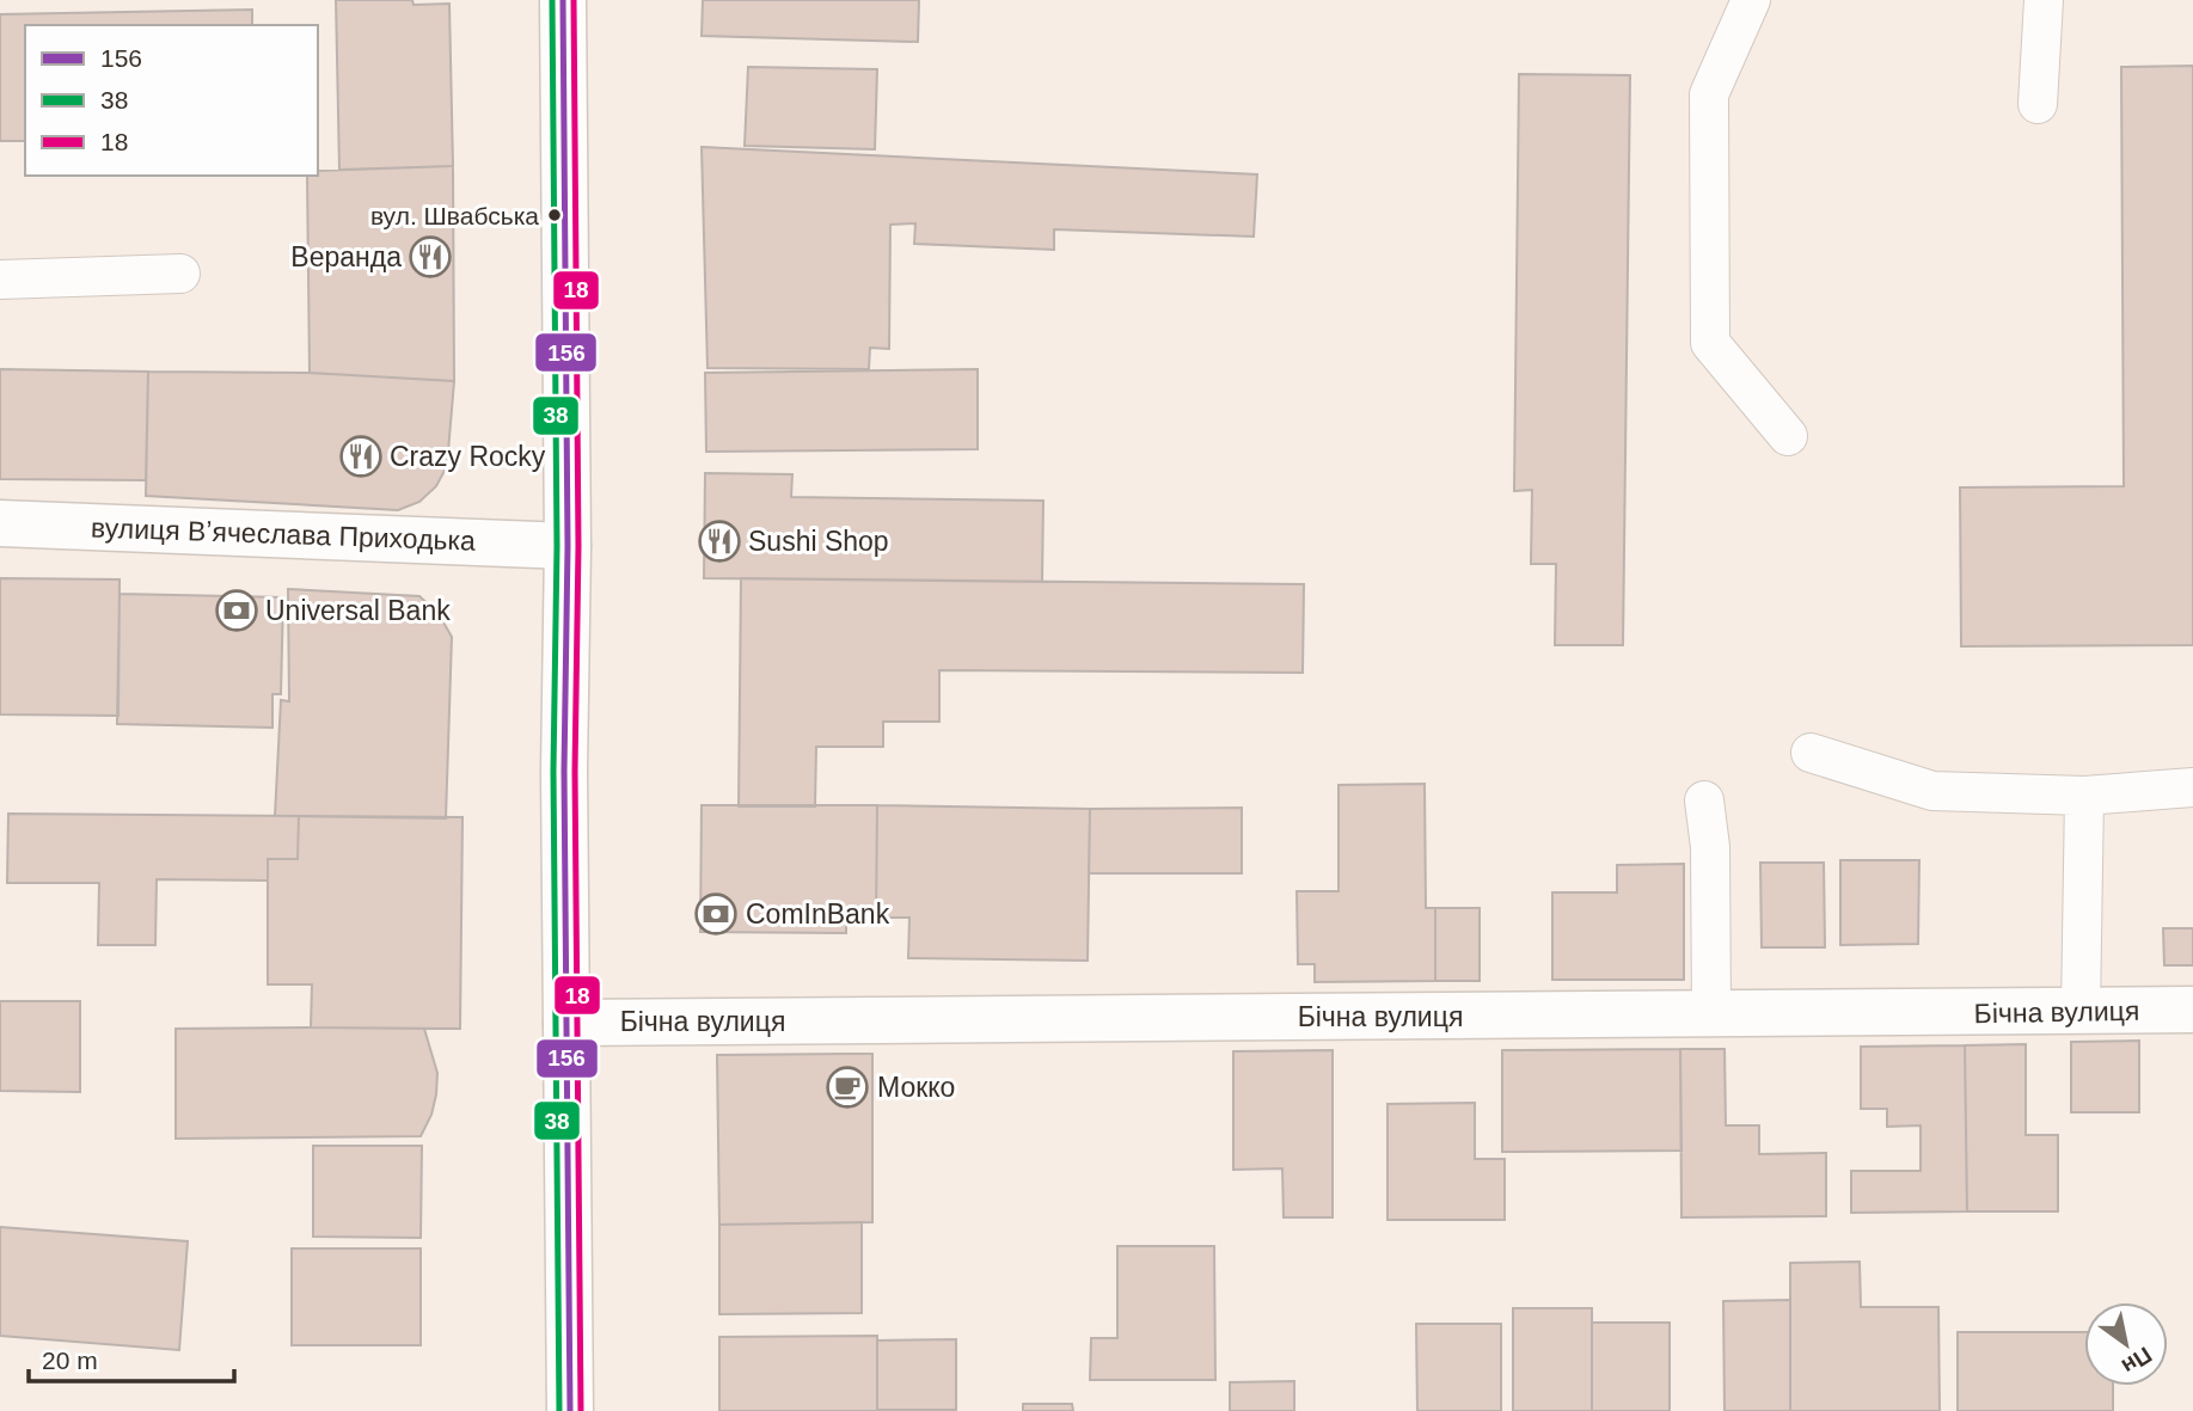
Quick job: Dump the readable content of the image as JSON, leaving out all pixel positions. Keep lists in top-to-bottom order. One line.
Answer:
{"streets":{"street":["вулиця Вʼячеслава Приходька","Бічна вулиця"]},"places":{"other":["вул. Швабська"],"restaurant":["Веранда","Crazy Rocky","Sushi Shop"],"bank":["Universal Bank","ComInBank"],"cafe":["Мокко"]},"lines":["transit line 156","transit line 38","transit line 18"],"legend":["156","38","18"],"scale_bar":"20 m","north":"bottom right"}
